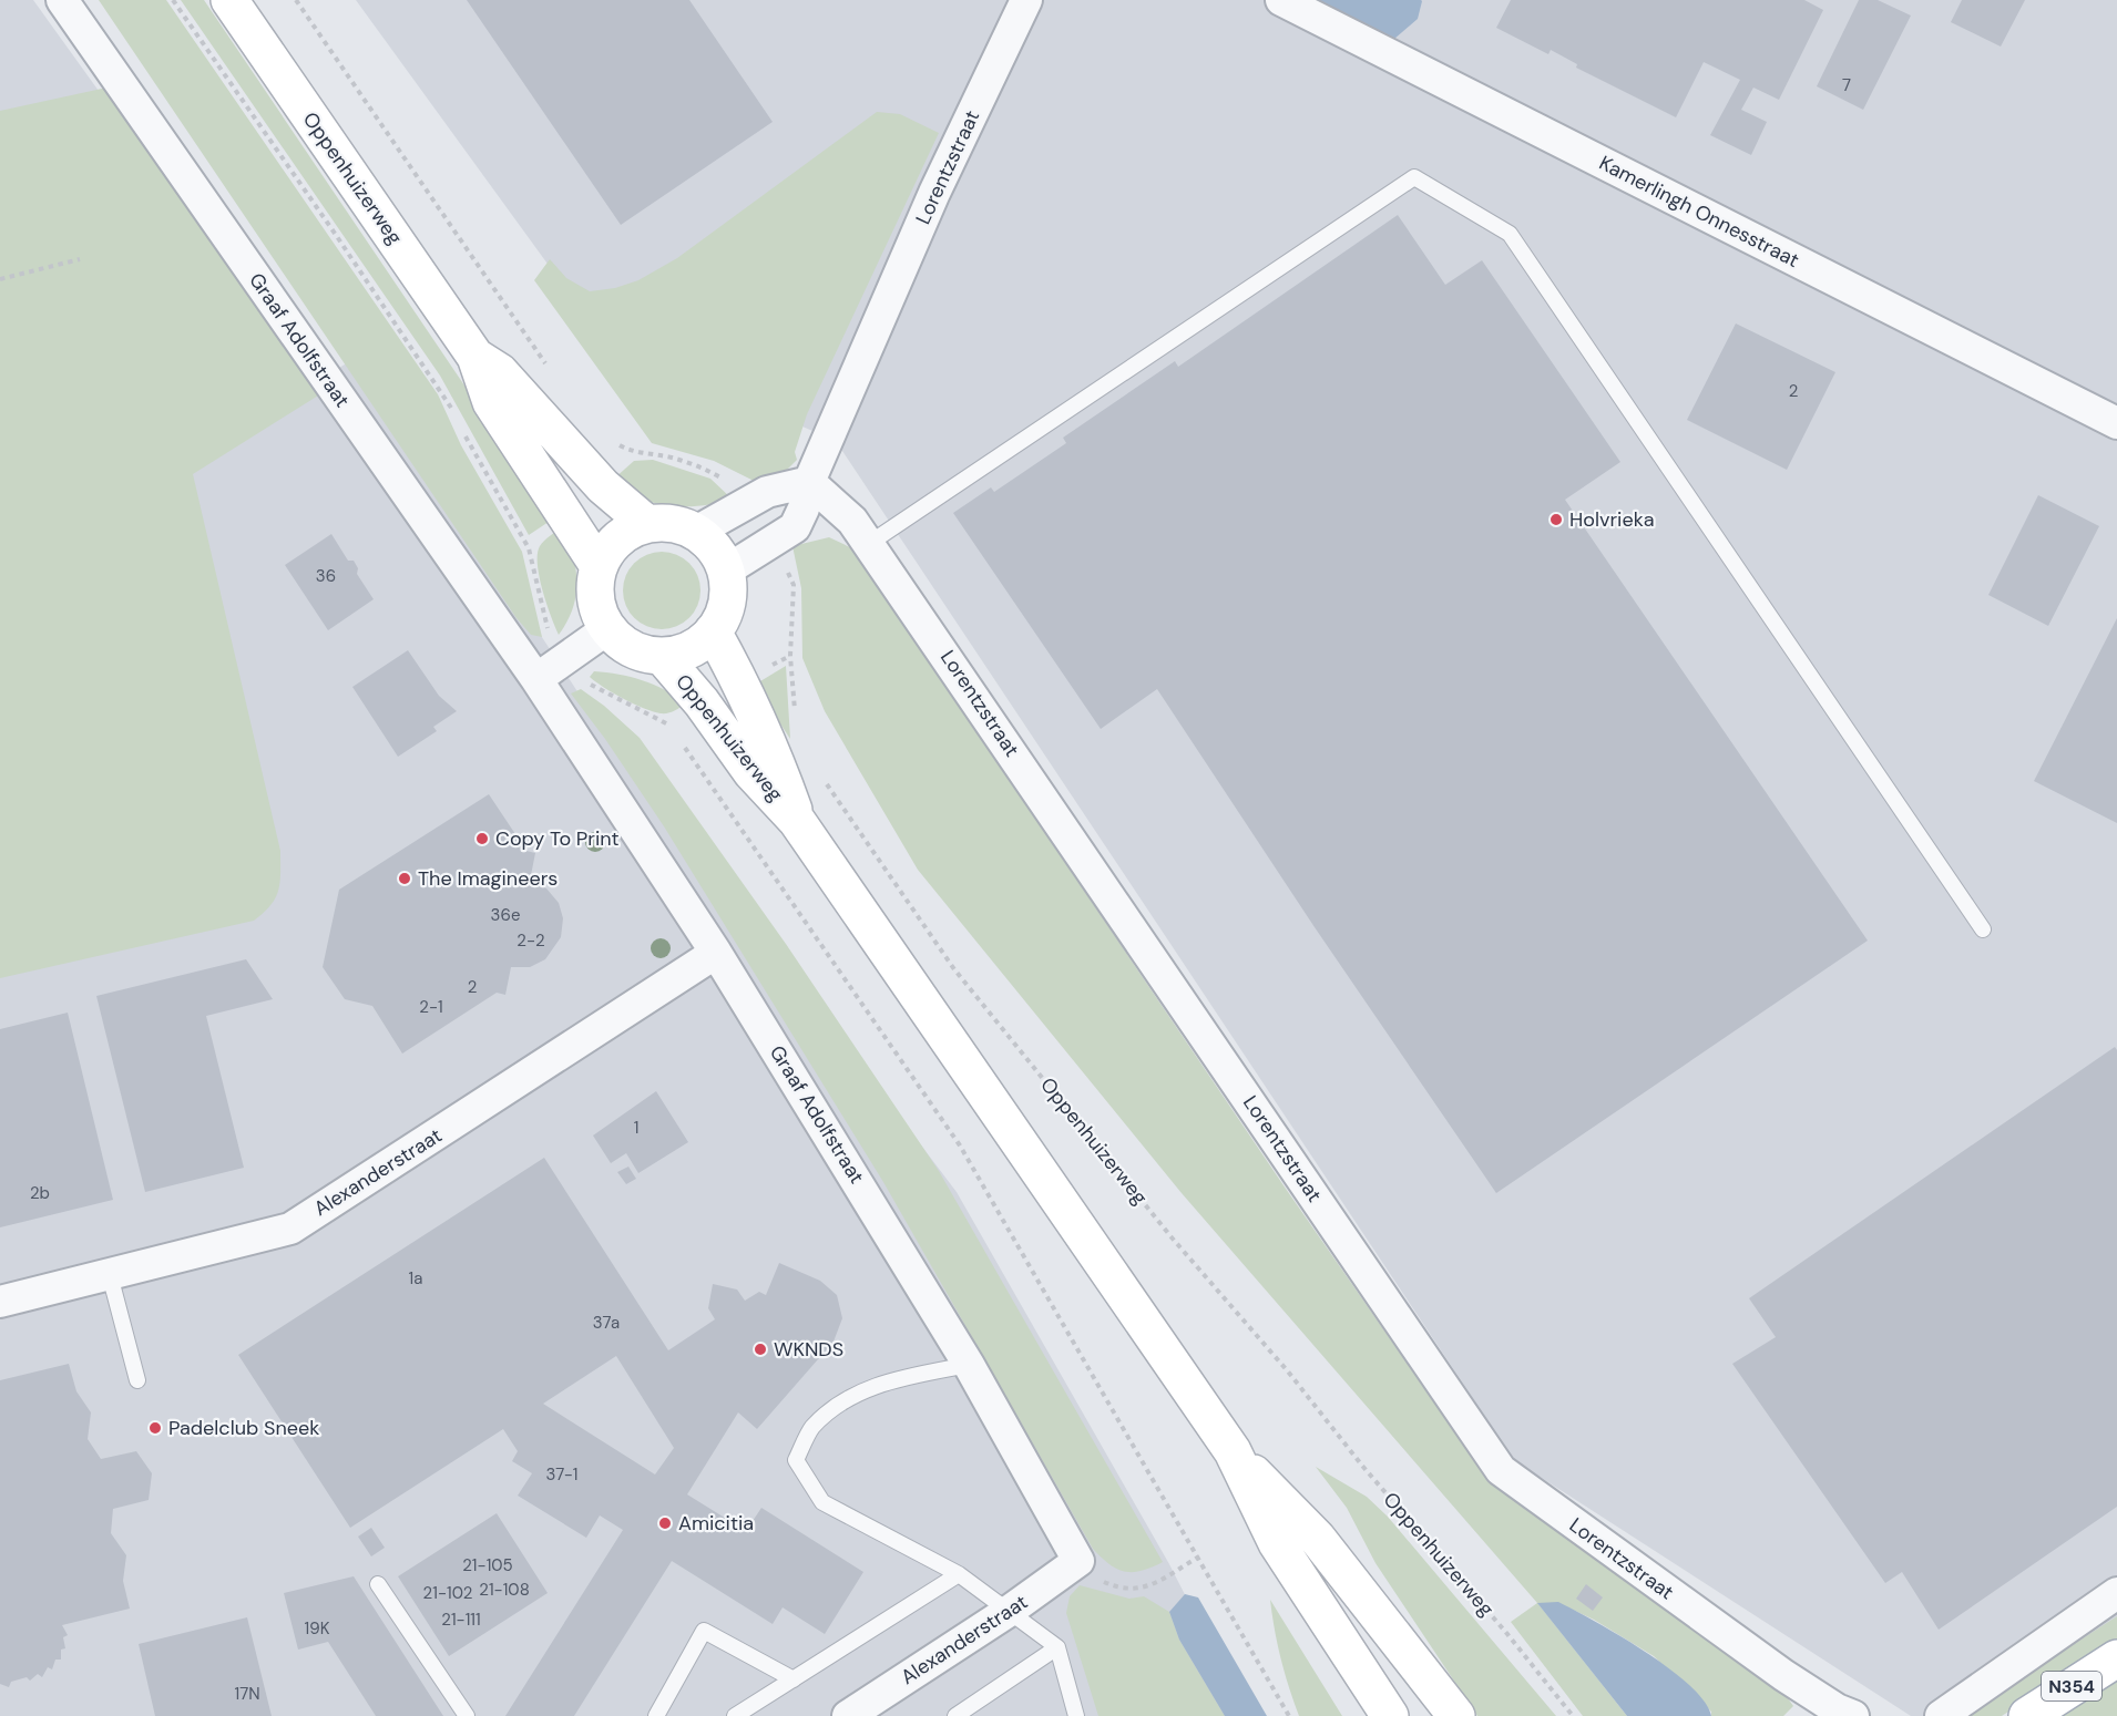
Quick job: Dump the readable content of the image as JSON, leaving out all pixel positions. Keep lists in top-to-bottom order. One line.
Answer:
{"streets":{"main road":["Oppenhuizerweg","N354"],"street":["Lorentzstraat","Kamerlingh Onnesstraat","Graaf Adolfstraat","Alexanderstraat"]},"crossings":[["Lorentzstraat","Oppenhuizerweg"],["Graaf Adolfstraat","Alexanderstraat"]],"places":["Holvrieka","Copy To Print","The Imagineers","WKNDS","Padelclub Sneek","Amicitia"],"house_numbers":["7","2","36","36e","2-2","2","2-1","1","2b","1a","37a","37-1","21-105","21-108","21-102","21-111","19K","17N"]}
